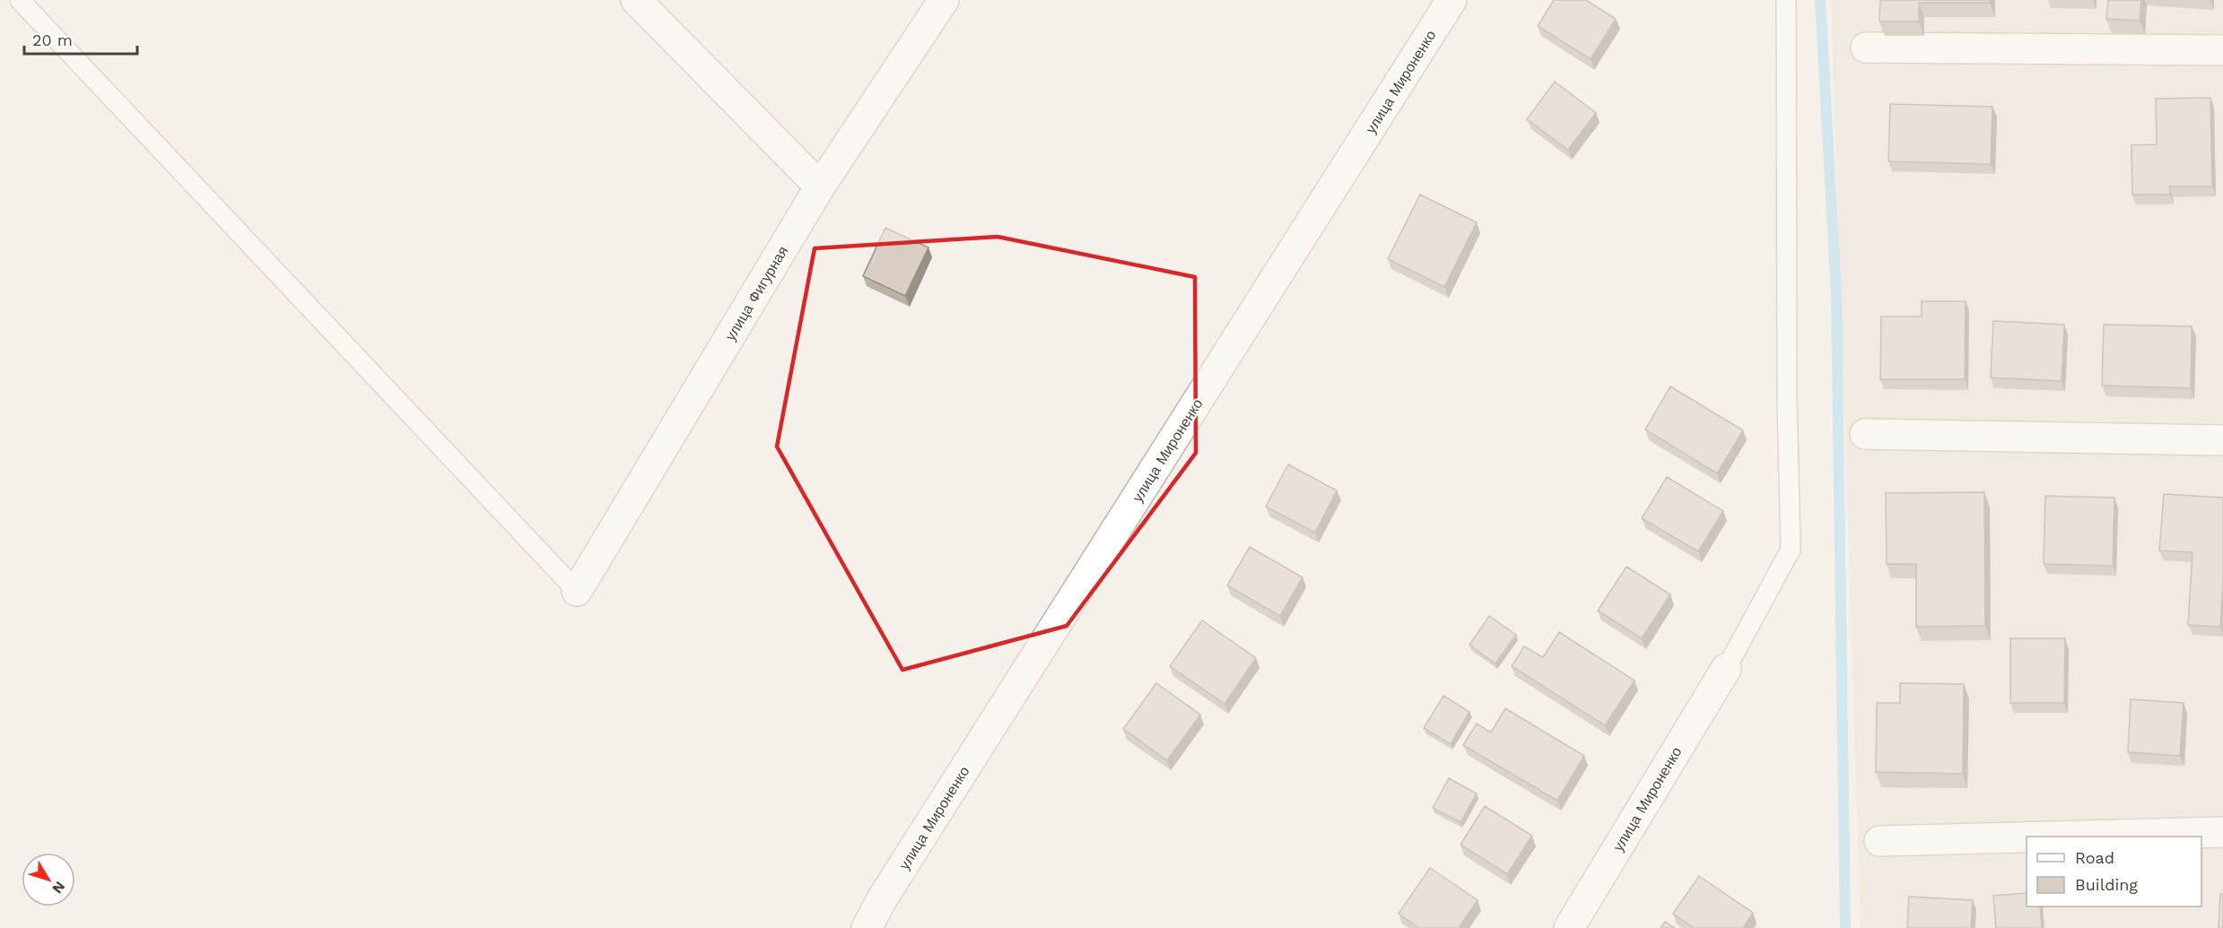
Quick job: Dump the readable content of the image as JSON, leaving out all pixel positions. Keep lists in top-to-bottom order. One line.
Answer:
{"streets":{"street":["улица Мироненко","улица Фигурная"]},"legend":["Road","Building"],"scale_bar":"20 m","north":"bottom right"}
